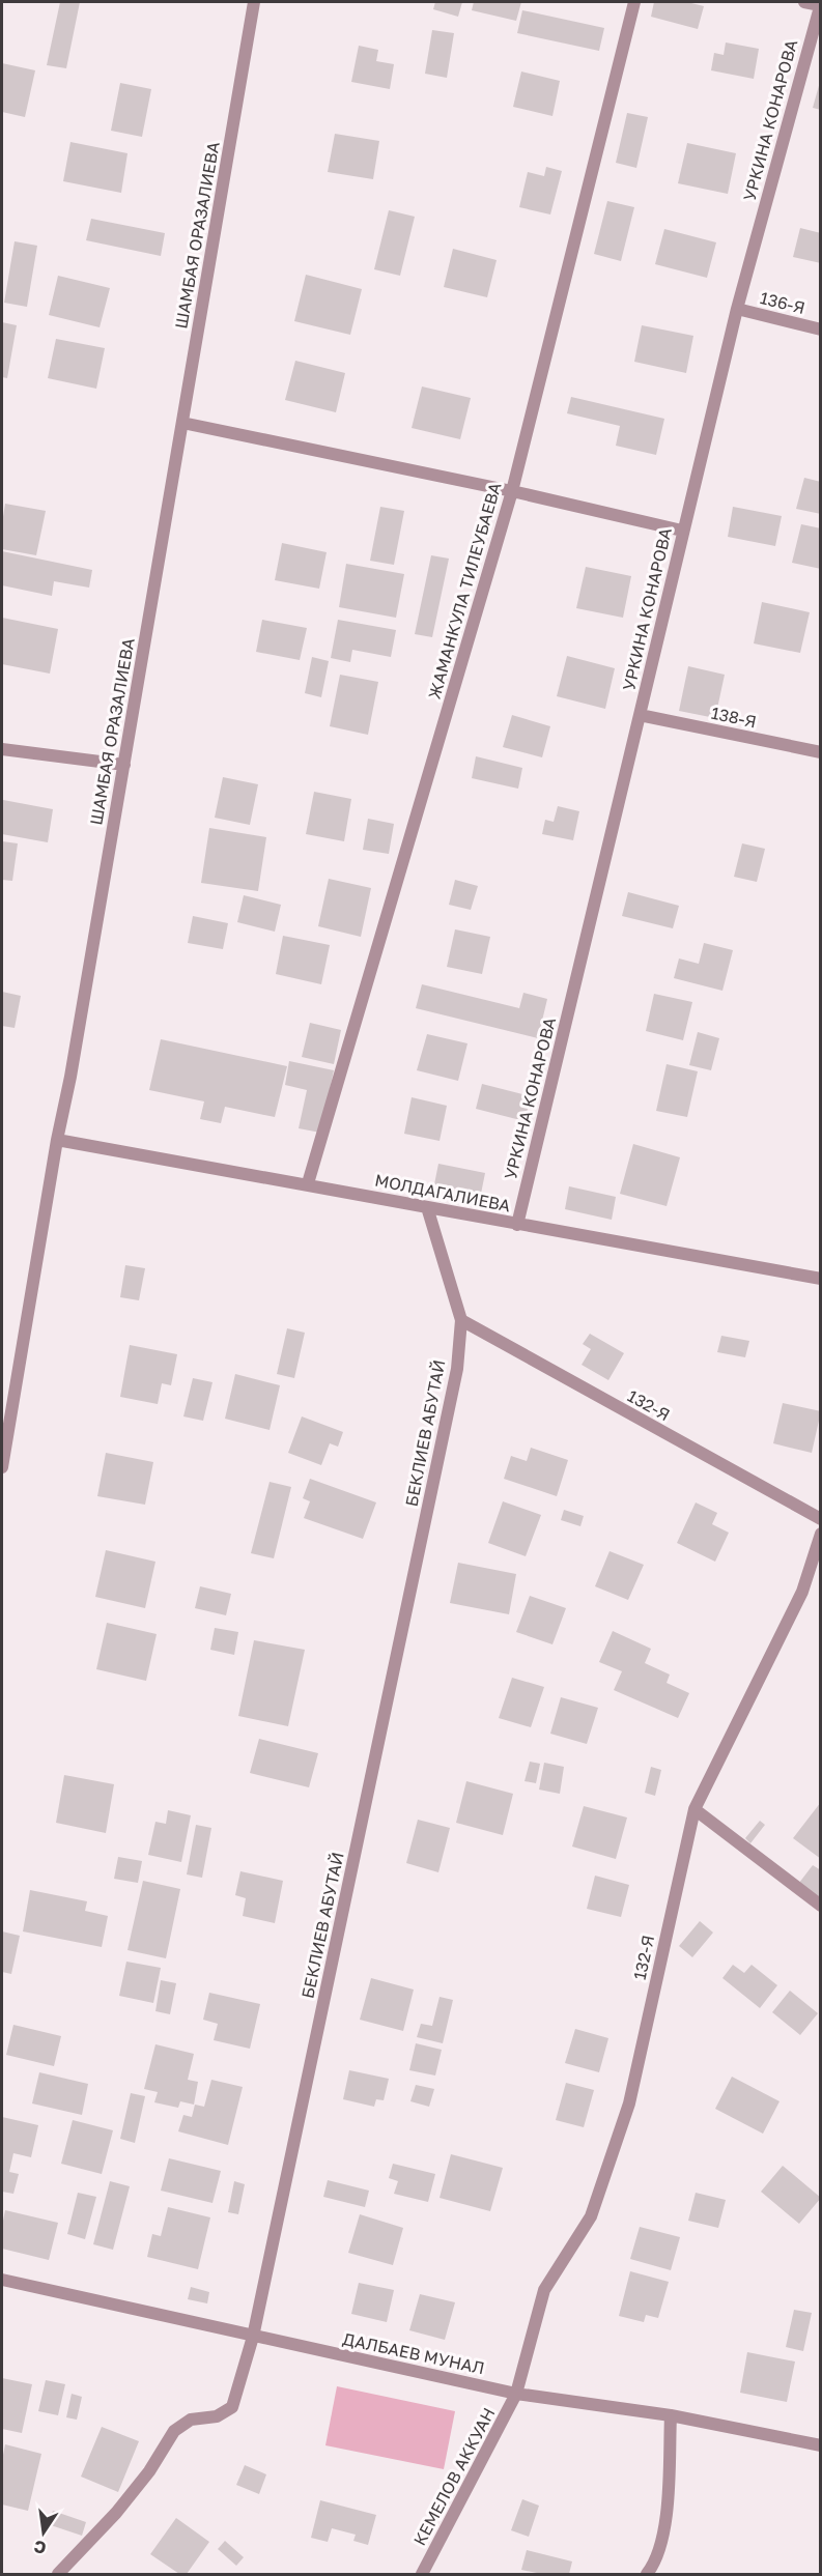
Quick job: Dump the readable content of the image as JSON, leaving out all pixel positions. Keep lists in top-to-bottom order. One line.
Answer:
{"streets":{"street":["УРКИНА КОНАРОВА","ШАМБАЯ ОРАЗАЛИЕВА","136-Я","ЖАМАНКУЛА ТИЛЕУБАЕВА","138-Я","МОЛДАГАЛИЕВА","132-Я","БЕКЛИЕВ АБУТАЙ","ДАЛБАЕВ МУНАЛ","КЕМЕЛОВ АККУАН"]},"crossings":[["УРКИНА КОНАРОВА","136-Я"],["УРКИНА КОНАРОВА","138-Я"],["УРКИНА КОНАРОВА","МОЛДАГАЛИЕВА"],["ШАМБАЯ ОРАЗАЛИЕВА","МОЛДАГАЛИЕВА"],["ЖАМАНКУЛА ТИЛЕУБАЕВА","МОЛДАГАЛИЕВА"],["МОЛДАГАЛИЕВА","БЕКЛИЕВ АБУТАЙ"],["132-Я","БЕКЛИЕВ АБУТАЙ"],["132-Я","ДАЛБАЕВ МУНАЛ"],["132-Я","КЕМЕЛОВ АККУАН"],["БЕКЛИЕВ АБУТАЙ","ДАЛБАЕВ МУНАЛ"],["ДАЛБАЕВ МУНАЛ","КЕМЕЛОВ АККУАН"]],"north":"bottom"}
